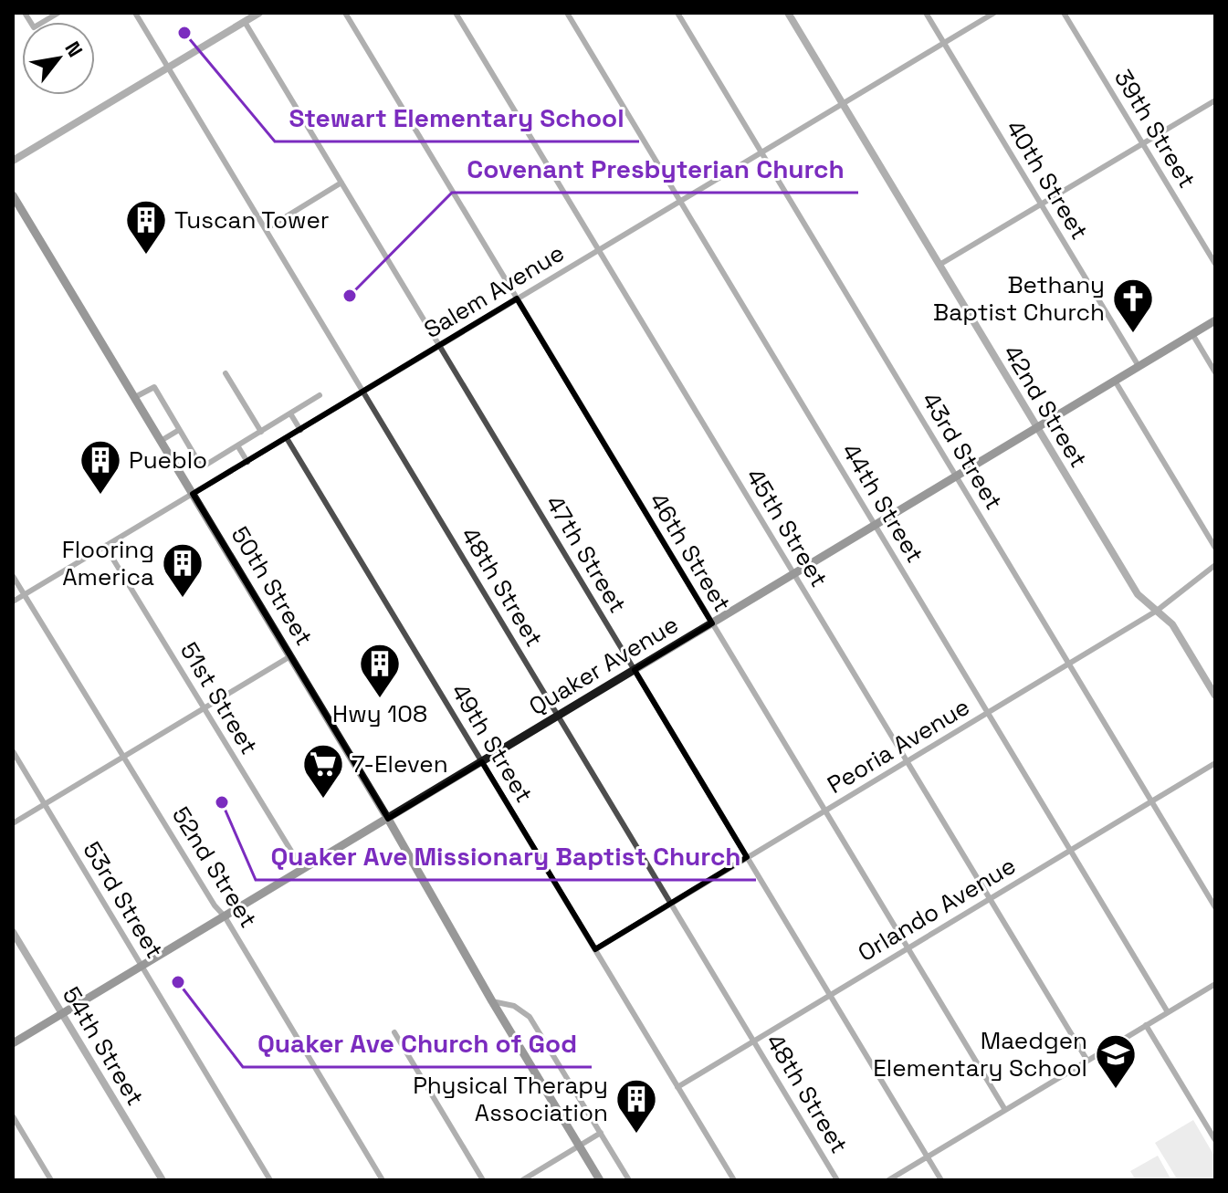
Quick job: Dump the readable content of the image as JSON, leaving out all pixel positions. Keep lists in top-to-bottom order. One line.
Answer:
{"streets":{"main road":["50th Street","Quaker Avenue"],"street":["39th Street","40th Street","Salem Avenue","42nd Street","43rd Street","44th Street","45th Street","46th Street","47th Street","48th Street","51st Street","49th Street","Peoria Avenue","52nd Street","53rd Street","Orlando Avenue","54th Street"]},"crossings":[["40th Street","Salem Avenue"],["40th Street","Quaker Avenue"],["Salem Avenue","42nd Street"],["Salem Avenue","43rd Street"],["Salem Avenue","44th Street"],["Salem Avenue","45th Street"],["Salem Avenue","46th Street"],["Salem Avenue","47th Street"],["Salem Avenue","50th Street"],["Salem Avenue","48th Street"],["Salem Avenue","51st Street"],["Salem Avenue","49th Street"],["Salem Avenue","52nd Street"],["42nd Street","Quaker Avenue"],["42nd Street","Peoria Avenue"],["43rd Street","Quaker Avenue"],["43rd Street","Peoria Avenue"],["43rd Street","Orlando Avenue"],["44th Street","Quaker Avenue"],["44th Street","Peoria Avenue"],["44th Street","Orlando Avenue"],["45th Street","Quaker Avenue"],["45th Street","Peoria Avenue"],["45th Street","Orlando Avenue"],["46th Street","Quaker Avenue"],["46th Street","Peoria Avenue"],["46th Street","Orlando Avenue"],["47th Street","Quaker Avenue"],["47th Street","Peoria Avenue"],["47th Street","Orlando Avenue"],["50th Street","Quaker Avenue"],["48th Street","Quaker Avenue"],["48th Street","Peoria Avenue"],["48th Street","Orlando Avenue"],["Quaker Avenue","51st Street"],["Quaker Avenue","49th Street"],["Quaker Avenue","52nd Street"],["Quaker Avenue","53rd Street"],["Quaker Avenue","54th Street"],["49th Street","Peoria Avenue"],["49th Street","Orlando Avenue"]],"places":{"other":["Stewart Elementary School","Covenant Presbyterian Church","Quaker Ave Missionary Baptist Church","Quaker Ave Church of God"],"building":["Tuscan Tower","Pueblo","Flooring America","Hwy 108","Physical Therapy Association"],"church":["Bethany Baptist Church"],"supermarket":["7-Eleven"],"school or university":["Maedgen Elementary School"]},"north":"top right"}
